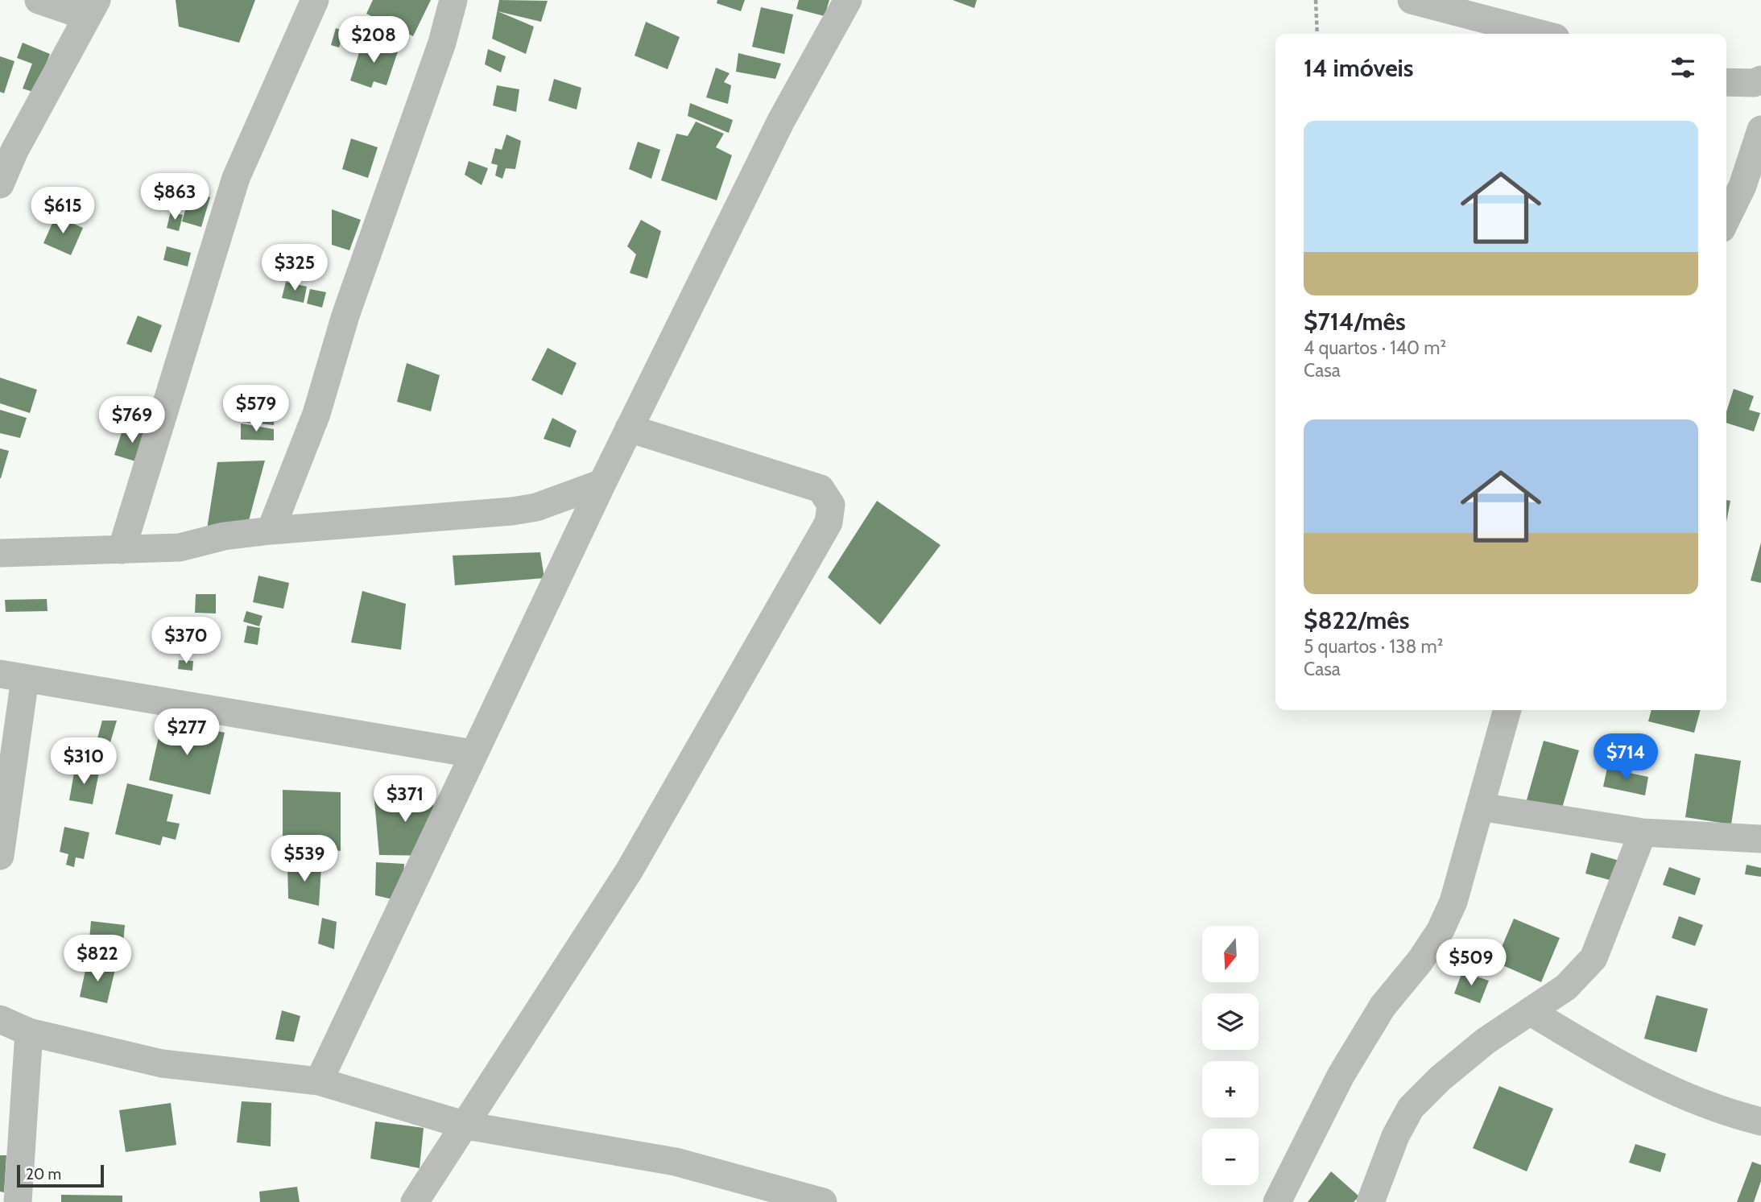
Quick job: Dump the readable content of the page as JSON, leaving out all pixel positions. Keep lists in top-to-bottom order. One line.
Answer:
{"scale_bar":"20 m","north":"bottom","page":{"price":["$208","$863","$615","$325","$579","$769","$370","$277","$714","$310","$371","$539","$822","$509"],"heading":"14 imóveis","list":[{"name":"$714/mês","note":"4 quartos · 140 m² · Casa"},{"name":"$822/mês","note":"5 quartos · 138 m² · Casa"}],"map_buttons":["+","−"],"scale":"20 m"}}
